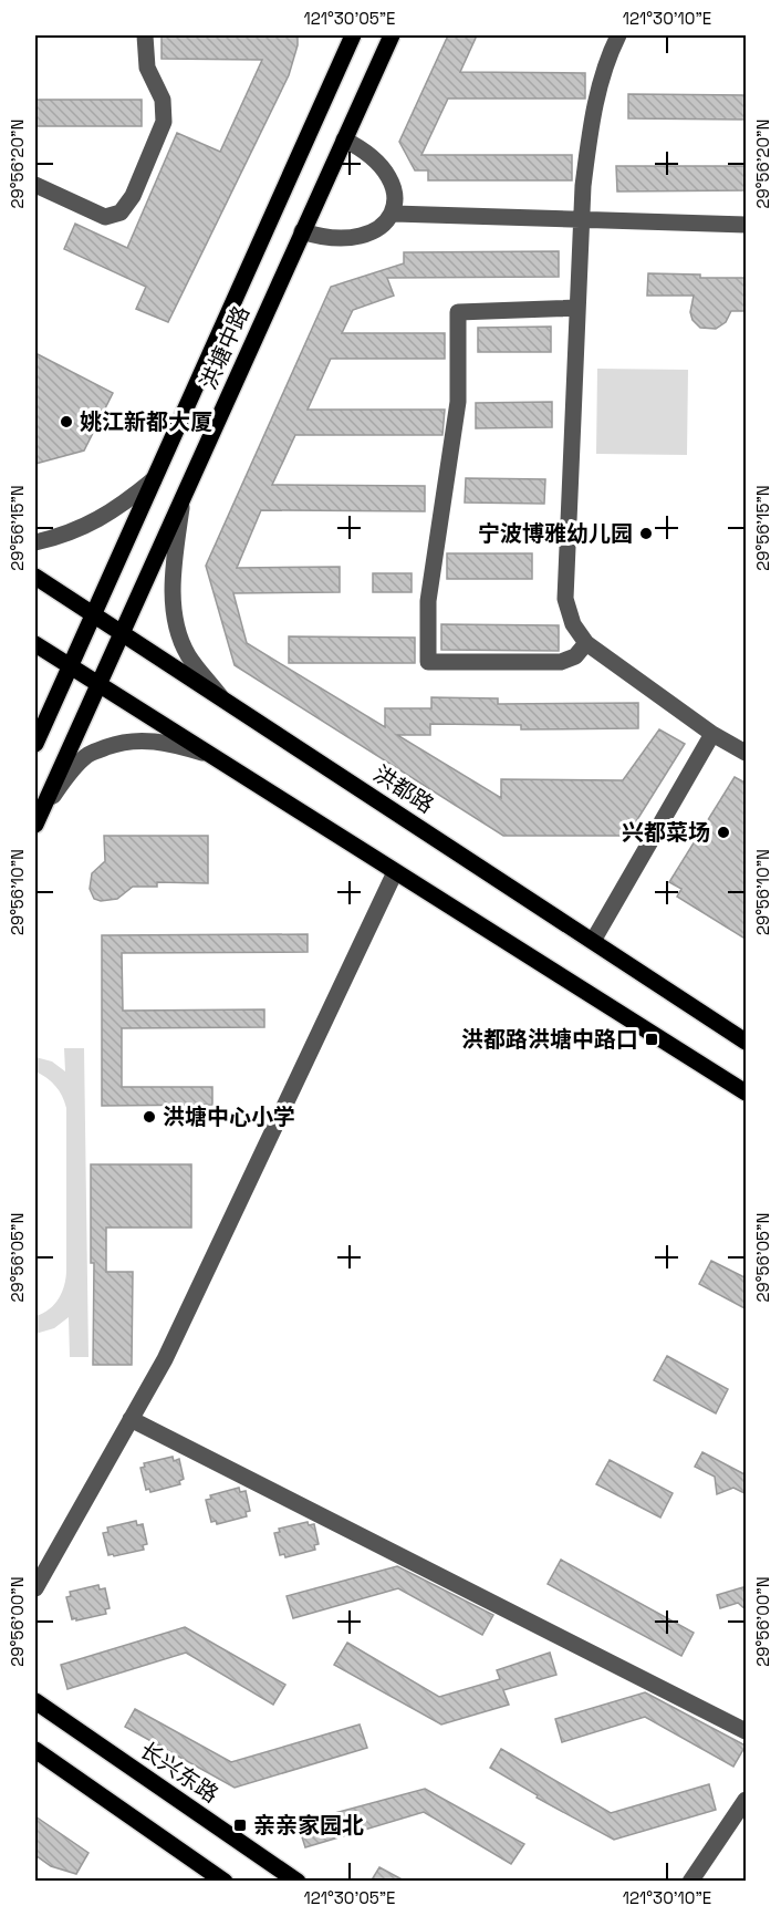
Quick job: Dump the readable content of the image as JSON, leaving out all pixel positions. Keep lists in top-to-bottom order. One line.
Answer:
{"streets":{"main road":["洪塘中路","洪都路","长兴东路"]},"crossings":[["洪塘中路","洪都路"]],"places":{"other":["姚江新都大厦","宁波博雅幼儿园","兴都菜场","洪塘中心小学"],"transit":["洪都路洪塘中路口","亲亲家园北"]},"coordinates":["121°30'05\"E","121°30'10\"E","29°56'20\"N","29°56'15\"N","29°56'10\"N","29°56'05\"N","29°56'00\"N"]}
